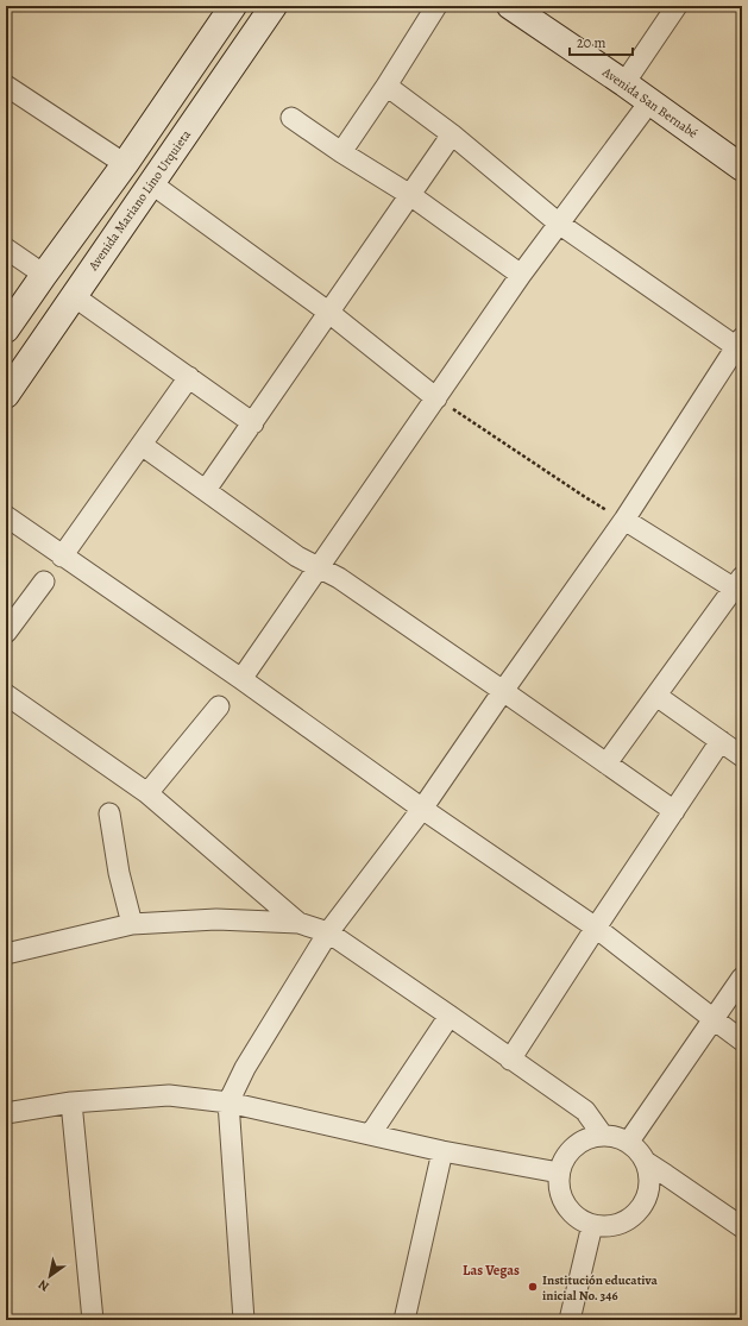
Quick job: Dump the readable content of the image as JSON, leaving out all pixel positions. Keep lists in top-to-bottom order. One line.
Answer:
{"streets":{"main road":["Avenida San Bernabé","Avenida Mariano Lino Urquieta"]},"districts":["Las Vegas"],"places":["Institución educativa inicial No. 346"],"scale_bar":"20 m","north":"bottom left"}
